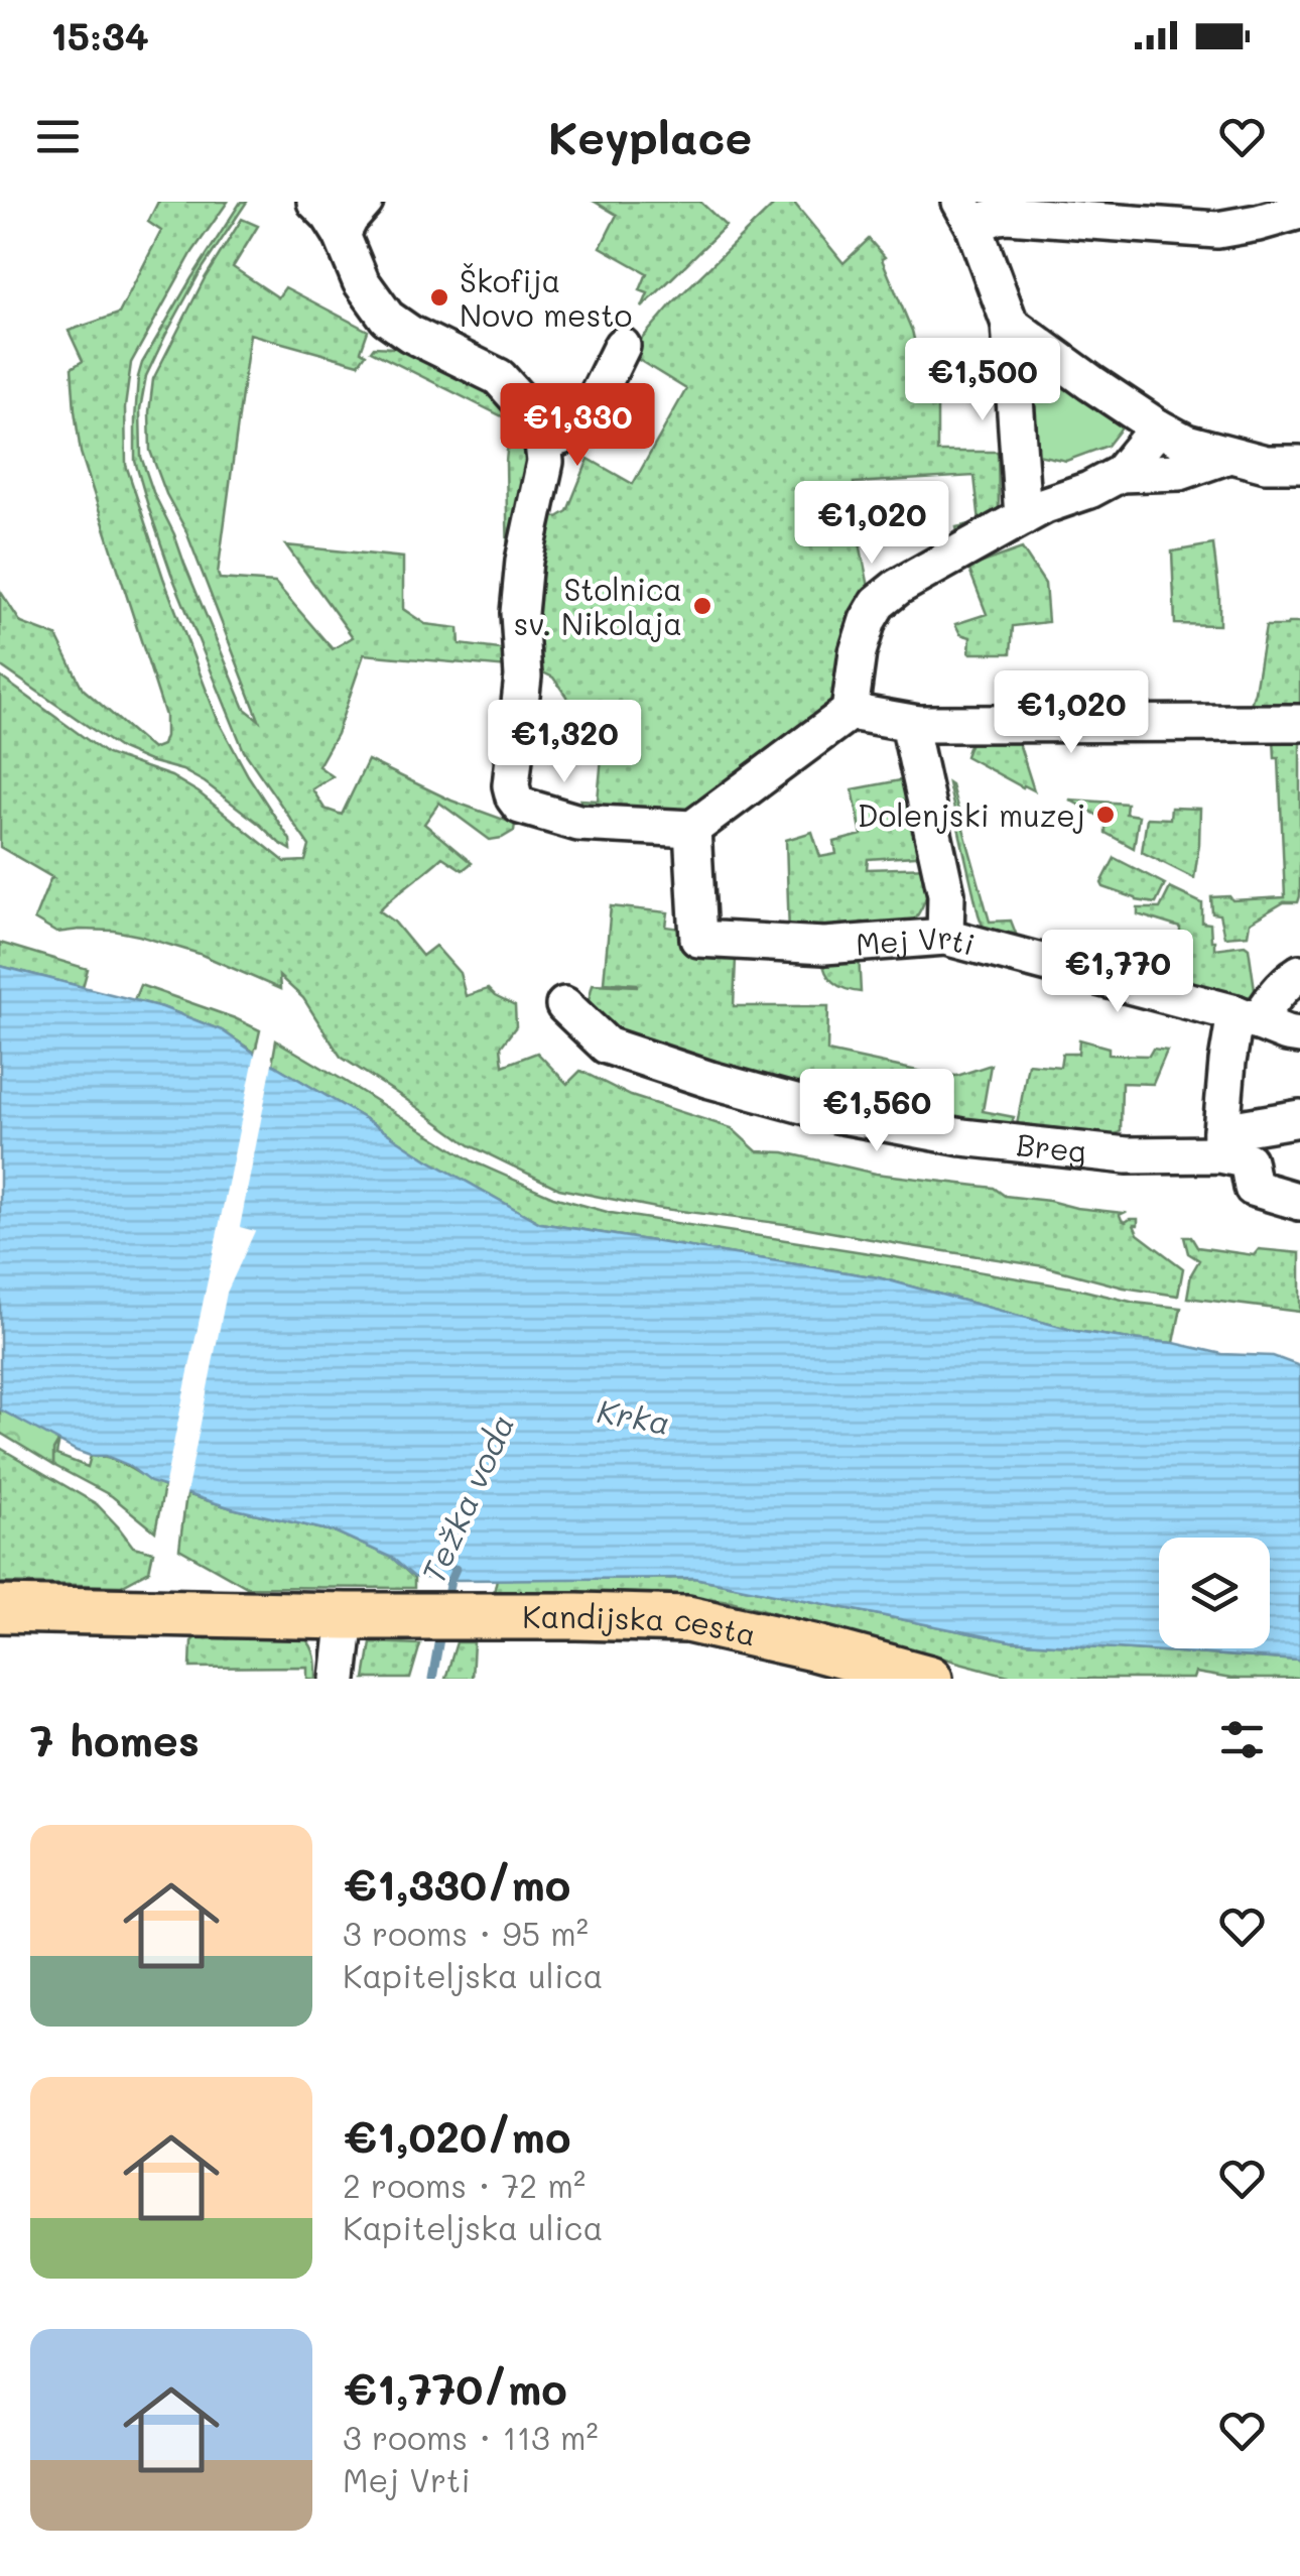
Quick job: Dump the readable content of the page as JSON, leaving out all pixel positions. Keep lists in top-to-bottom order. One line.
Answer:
{"streets":{"main road":["Kandijska cesta"],"street":["Mej Vrti","Breg"]},"water":["Krka","Težka voda"],"places":["Škofija Novo mesto","Stolnica sv. Nikolaja","Dolenjski muzej"],"page":{"status":"15:34","header":"Keyplace","price":["€1,500","€1,330","€1,020","€1,020","€1,320","€1,770","€1,560"],"heading":"7 homes","list":[{"name":"€1,330/mo","note":"3 rooms · 95 m² · Kapiteljska ulica"},{"name":"€1,020/mo","note":"2 rooms · 72 m² · Kapiteljska ulica"},{"name":"€1,770/mo","note":"3 rooms · 113 m² · Mej Vrti"}]}}
